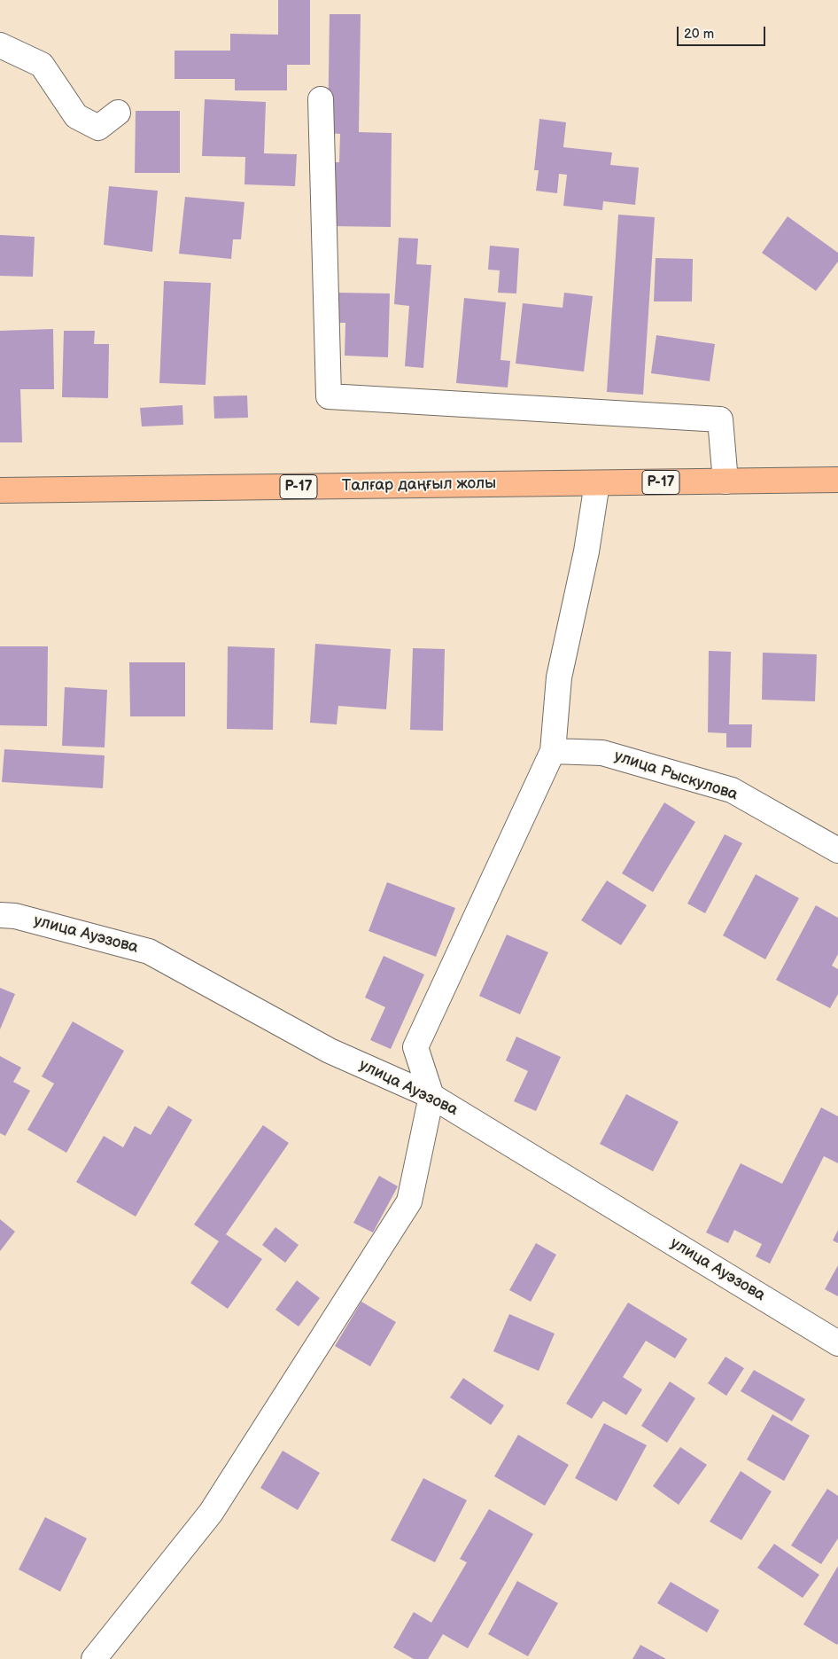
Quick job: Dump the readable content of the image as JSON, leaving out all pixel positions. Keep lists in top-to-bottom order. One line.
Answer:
{"streets":{"main road":["P-17","Талғар даңғыл жолы"],"street":["улица Рыскулова","улица Ауэзова"]},"scale_bar":"20 m"}
